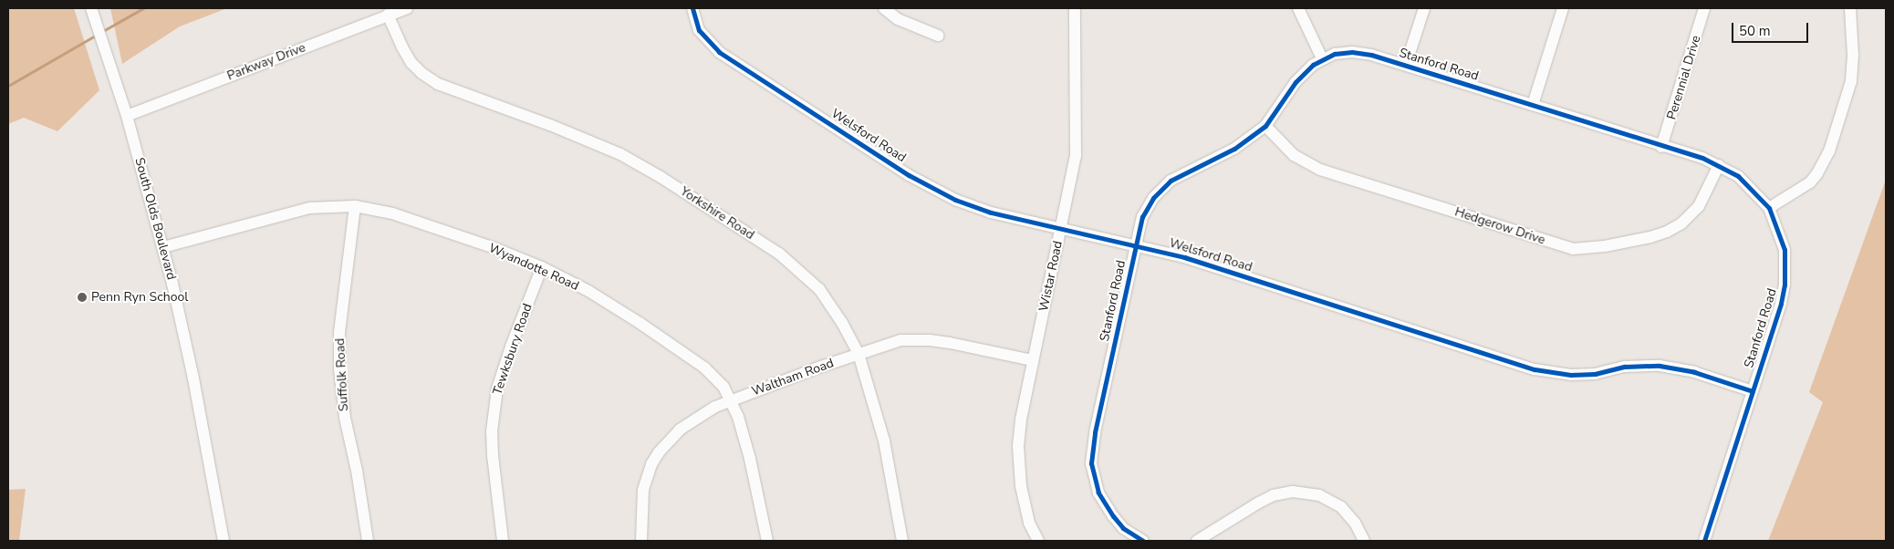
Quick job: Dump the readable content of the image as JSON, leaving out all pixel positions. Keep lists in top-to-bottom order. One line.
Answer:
{"streets":{"street":["Parkway Drive","Stanford Road","Perennial Drive","Welsford Road","Yorkshire Road","South Olds Boulevard","Hedgerow Drive","Wyandotte Road","Wistar Road","Tewksbury Road","Suffolk Road","Waltham Road"]},"crossings":[["Parkway Drive","Yorkshire Road"],["Parkway Drive","South Olds Boulevard"],["Stanford Road","Perennial Drive"],["Stanford Road","Welsford Road"],["Stanford Road","Hedgerow Drive"],["Welsford Road","Wistar Road"],["Yorkshire Road","Waltham Road"],["South Olds Boulevard","Wyandotte Road"],["Wyandotte Road","Tewksbury Road"],["Wyandotte Road","Suffolk Road"],["Wyandotte Road","Waltham Road"],["Wistar Road","Waltham Road"]],"places":["Penn Ryn School"],"scale_bar":"50 m"}
